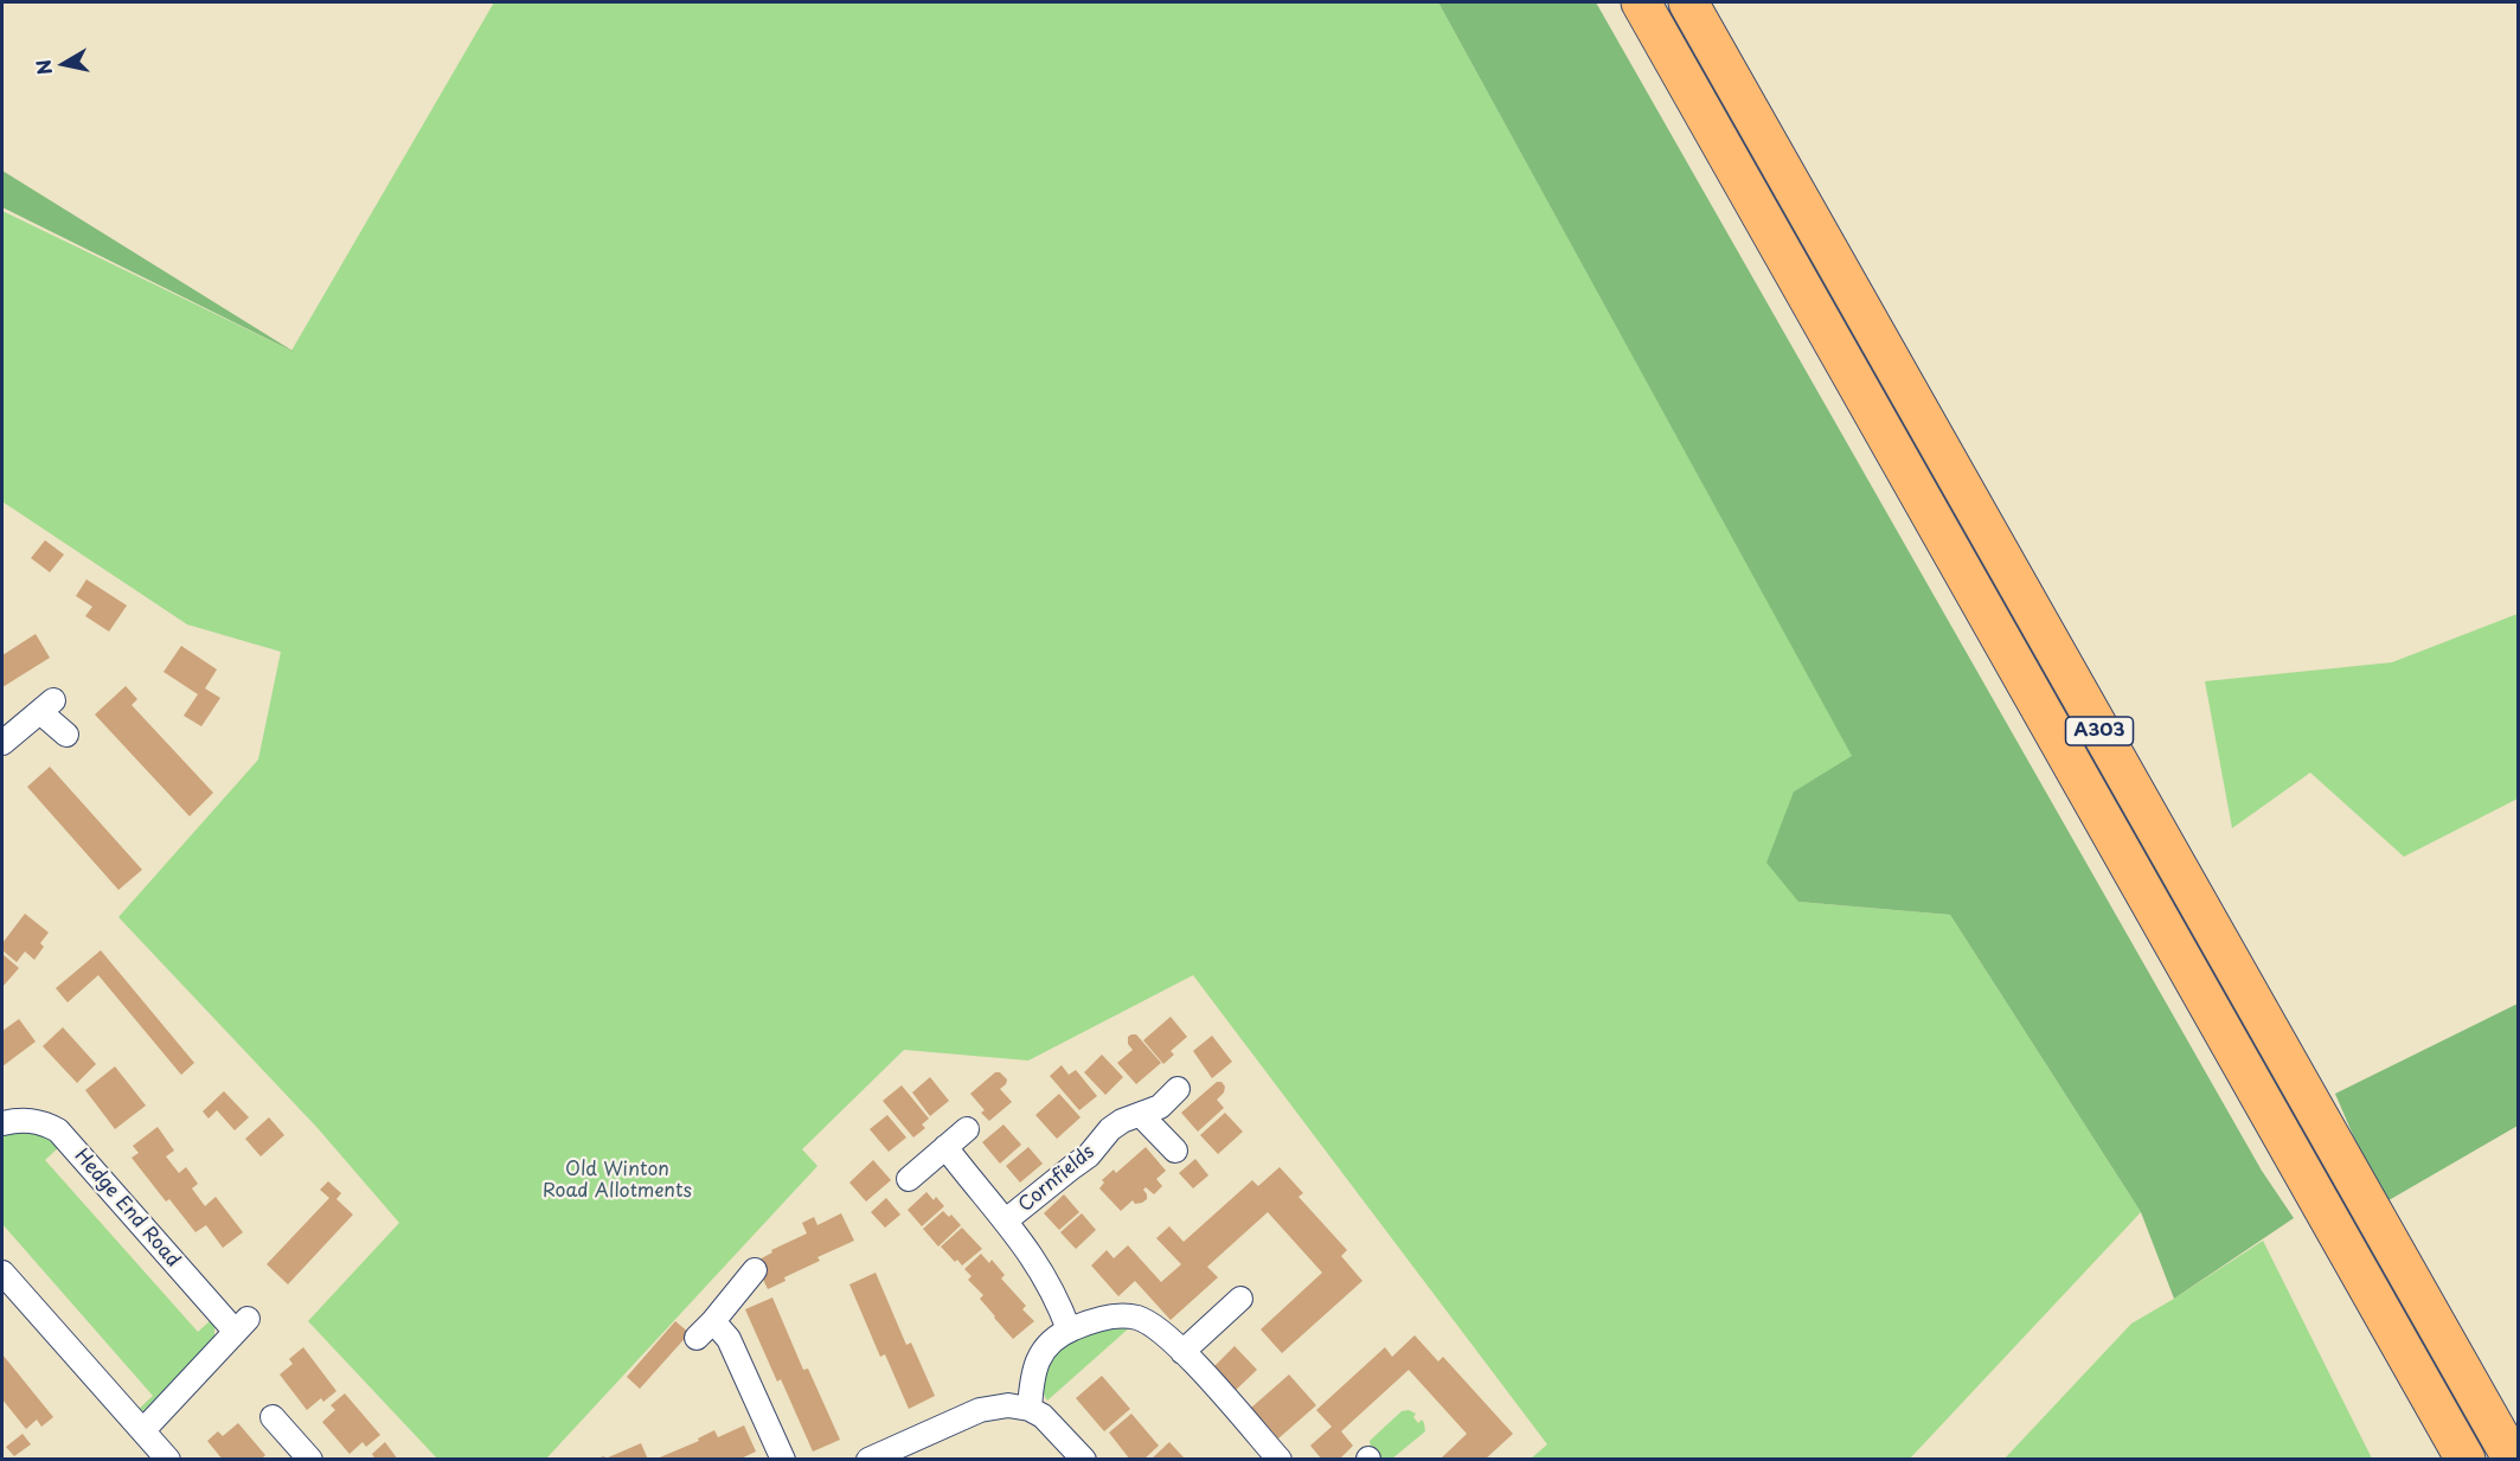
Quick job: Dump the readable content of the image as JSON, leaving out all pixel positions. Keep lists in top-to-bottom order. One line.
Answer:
{"streets":{"highway":["A303"],"street":["Cornfields","Hedge End Road"]},"parks":["Old Winton Road Allotments"],"north":"left"}
